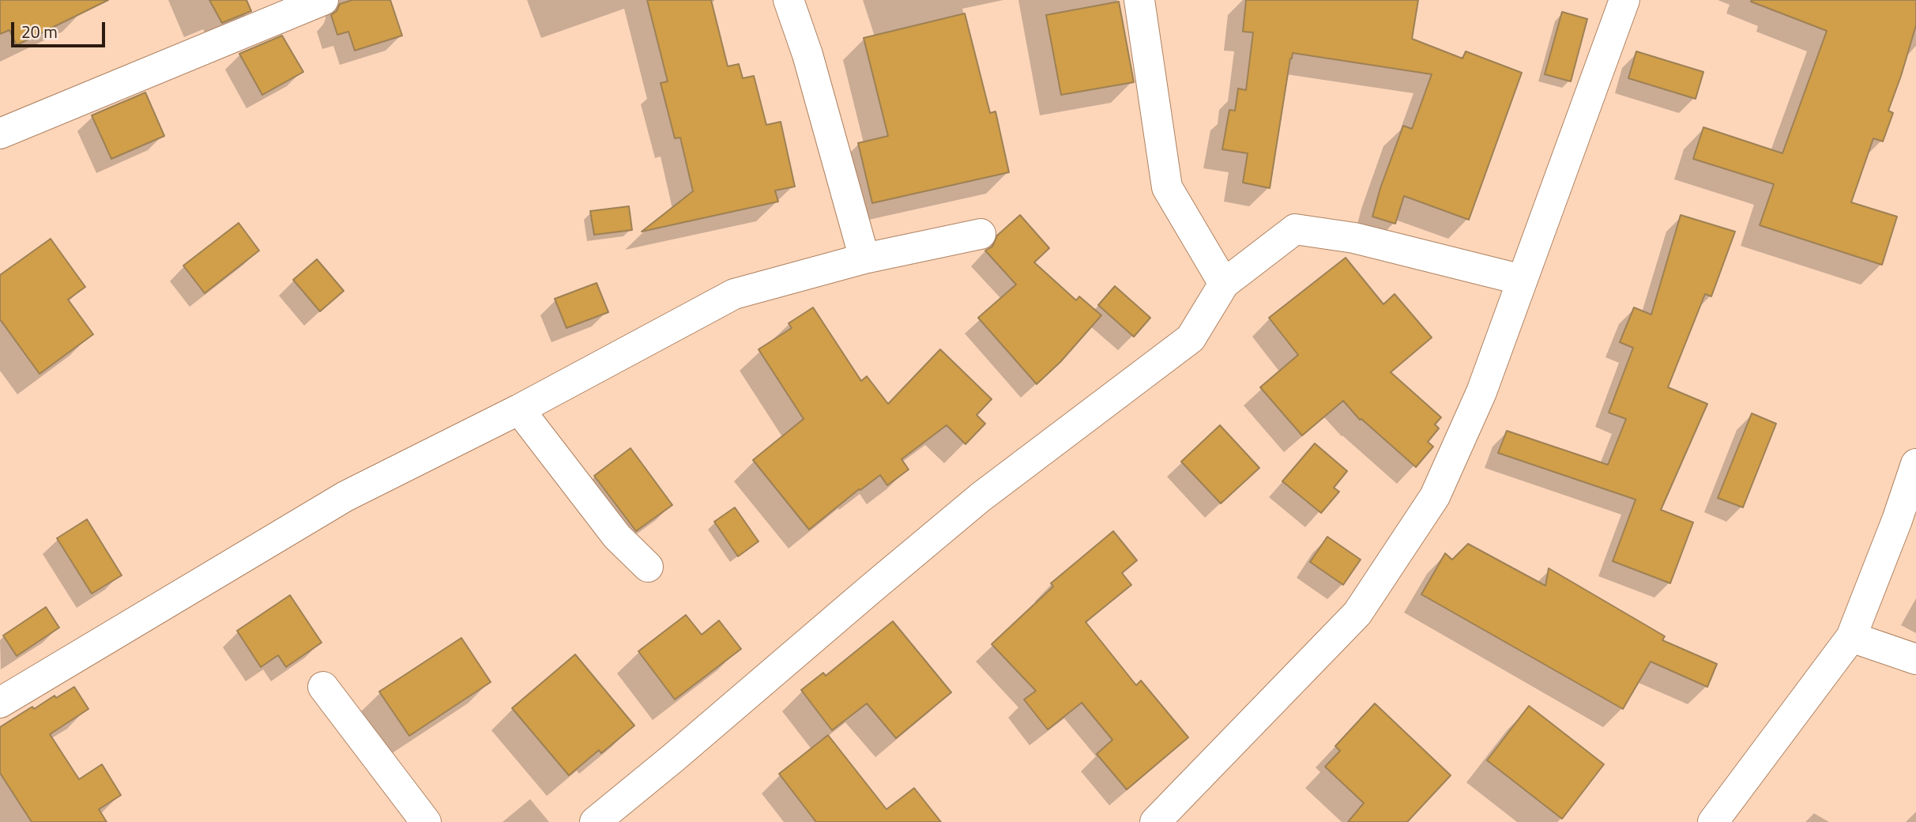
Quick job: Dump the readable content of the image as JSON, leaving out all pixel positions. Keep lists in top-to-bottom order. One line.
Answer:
{"scale_bar":"20 m"}
